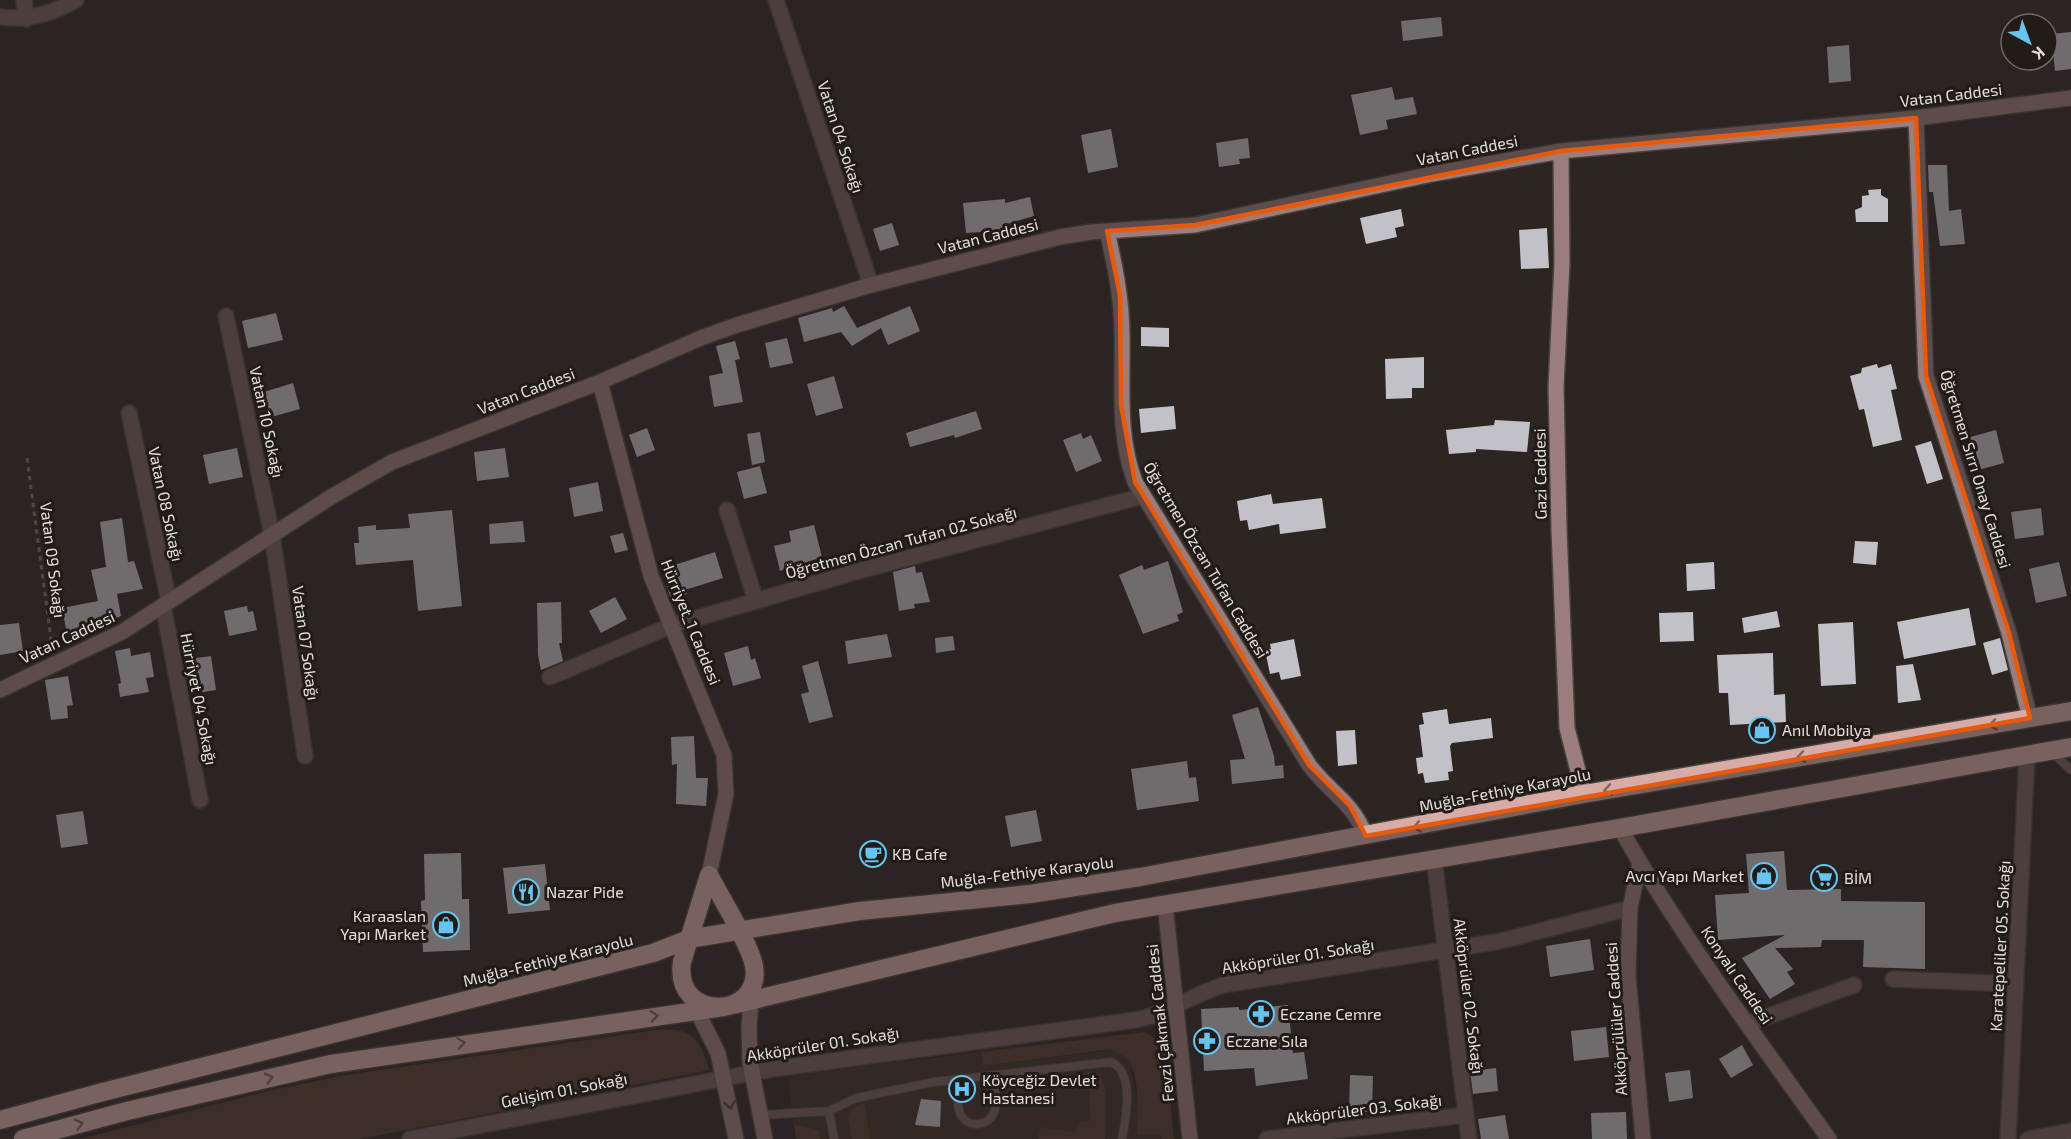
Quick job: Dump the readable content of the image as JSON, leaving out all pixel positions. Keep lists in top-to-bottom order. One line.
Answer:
{"streets":{"highway":["Muğla-Fethiye Karayolu"],"street":["Vatan Caddesi","Vatan 04 Sokağı","Vatan 10 Sokağı","Öğretmen Sırrı Onay Caddesi","Gazi Caddesi","Vatan 08 Sokağı","Öğretmen Özcan Tufan 02 Sokağı","Öğretmen Özcan Tufan Caddesi","Hürriyet_1 Caddesi","Vatan 07 Sokağı","Hürriyet 04 Sokağı","Karatepeliler 05. Sokağı","Akköprüler 01. Sokağı","Konyalı Caddesi","Akköprüler 02. Sokağı","Akköprülüler Caddesi","Fevzi Çakmak Caddesi","Gelişim 01. Sokağı","Akköprüler 03. Sokağı"],"path":["Vatan 09 Sokağı"]},"crossings":[["Vatan Caddesi","Vatan 04 Sokağı"],["Vatan Caddesi","Vatan 10 Sokağı"],["Vatan Caddesi","Öğretmen Sırrı Onay Caddesi"],["Vatan Caddesi","Gazi Caddesi"],["Vatan Caddesi","Vatan 08 Sokağı"],["Vatan Caddesi","Vatan 09 Sokağı"],["Vatan Caddesi","Öğretmen Özcan Tufan Caddesi"],["Vatan Caddesi","Hürriyet_1 Caddesi"],["Vatan Caddesi","Vatan 07 Sokağı"],["Vatan Caddesi","Hürriyet 04 Sokağı"],["Vatan 10 Sokağı","Vatan 07 Sokağı"],["Öğretmen Sırrı Onay Caddesi","Muğla-Fethiye Karayolu"],["Gazi Caddesi","Muğla-Fethiye Karayolu"],["Vatan 08 Sokağı","Hürriyet 04 Sokağı"],["Öğretmen Özcan Tufan 02 Sokağı","Öğretmen Özcan Tufan Caddesi"],["Öğretmen Özcan Tufan 02 Sokağı","Hürriyet_1 Caddesi"],["Öğretmen Özcan Tufan Caddesi","Muğla-Fethiye Karayolu"],["Akköprüler 01. Sokağı","Akköprüler 02. Sokağı"],["Akköprüler 01. Sokağı","Akköprülüler Caddesi"],["Akköprüler 01. Sokağı","Fevzi Çakmak Caddesi"],["Akköprüler 01. Sokağı","Gelişim 01. Sokağı"],["Konyalı Caddesi","Akköprülüler Caddesi"],["Akköprüler 02. Sokağı","Akköprüler 03. Sokağı"]],"places":{"shop":["Anıl Mobilya","Avcı Yapı Market","Karaaslan Yapı Market"],"cafe":["KB Cafe"],"supermarket":["BİM"],"restaurant":["Nazar Pide"],"pharmacy":["Eczane Cemre","Eczane Sıla"],"hospital":["Köyceğiz Devlet Hastanesi"]},"north":"bottom right"}
